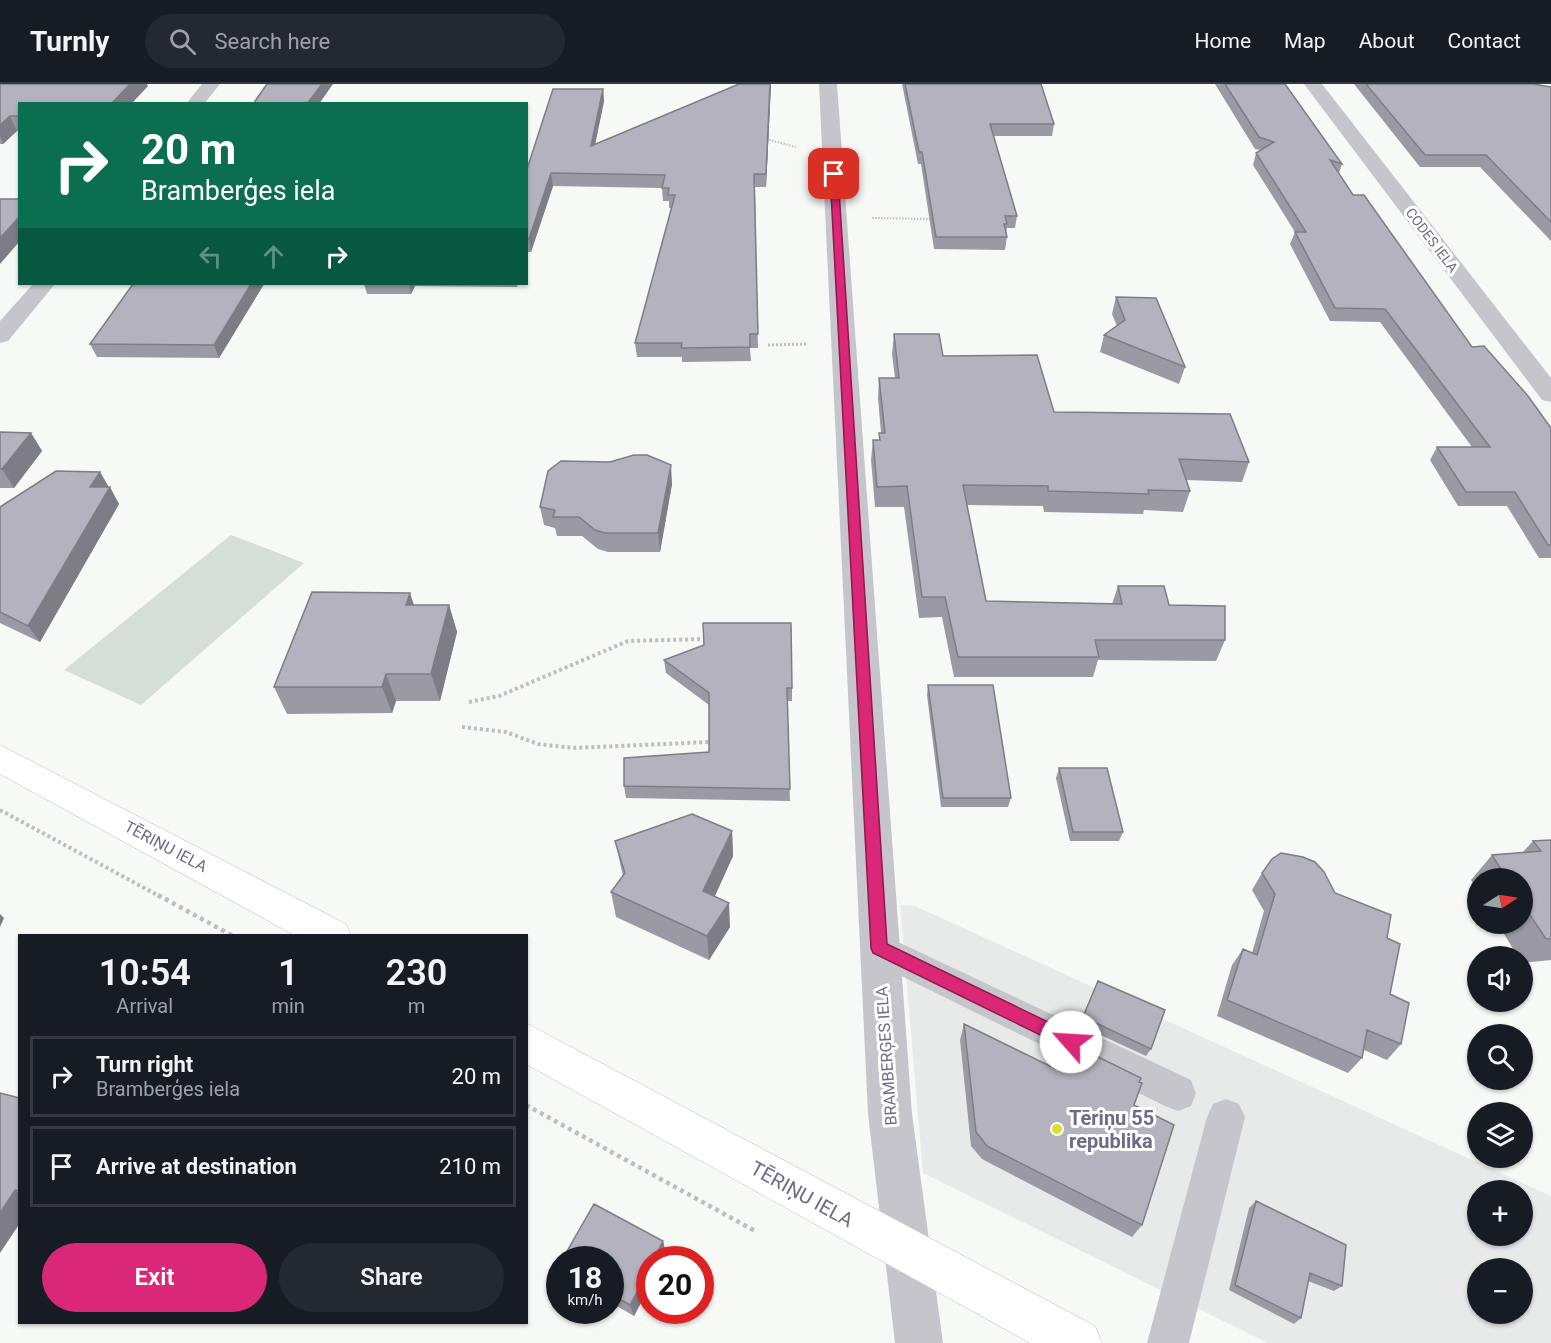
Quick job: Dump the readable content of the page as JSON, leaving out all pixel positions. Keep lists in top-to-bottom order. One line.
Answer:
{"streets":{"main road":["TĒRIŅU IELA"],"street":["CODES IELA","BRAMBERĢES IELA"]},"crossings":[["TĒRIŅU IELA","BRAMBERĢES IELA"]],"places":["Tēriņu 55 republika"],"north":"right","page":{"header":"Turnly","search":"Search here","nav":["Home","Map","About","Contact"],"turn":["20 m","Bramberģes iela"],"map_buttons":["+","−"],"eta":["10:54","Arrival","1","min","230","m"],"list":[{"name":"Turn right","note":"Bramberģes iela","value":"20 m"},{"name":"Arrive at destination","value":"210 m"}],"buttons":["Exit","Share"],"speed":"18 km/h","limit":"20"}}
